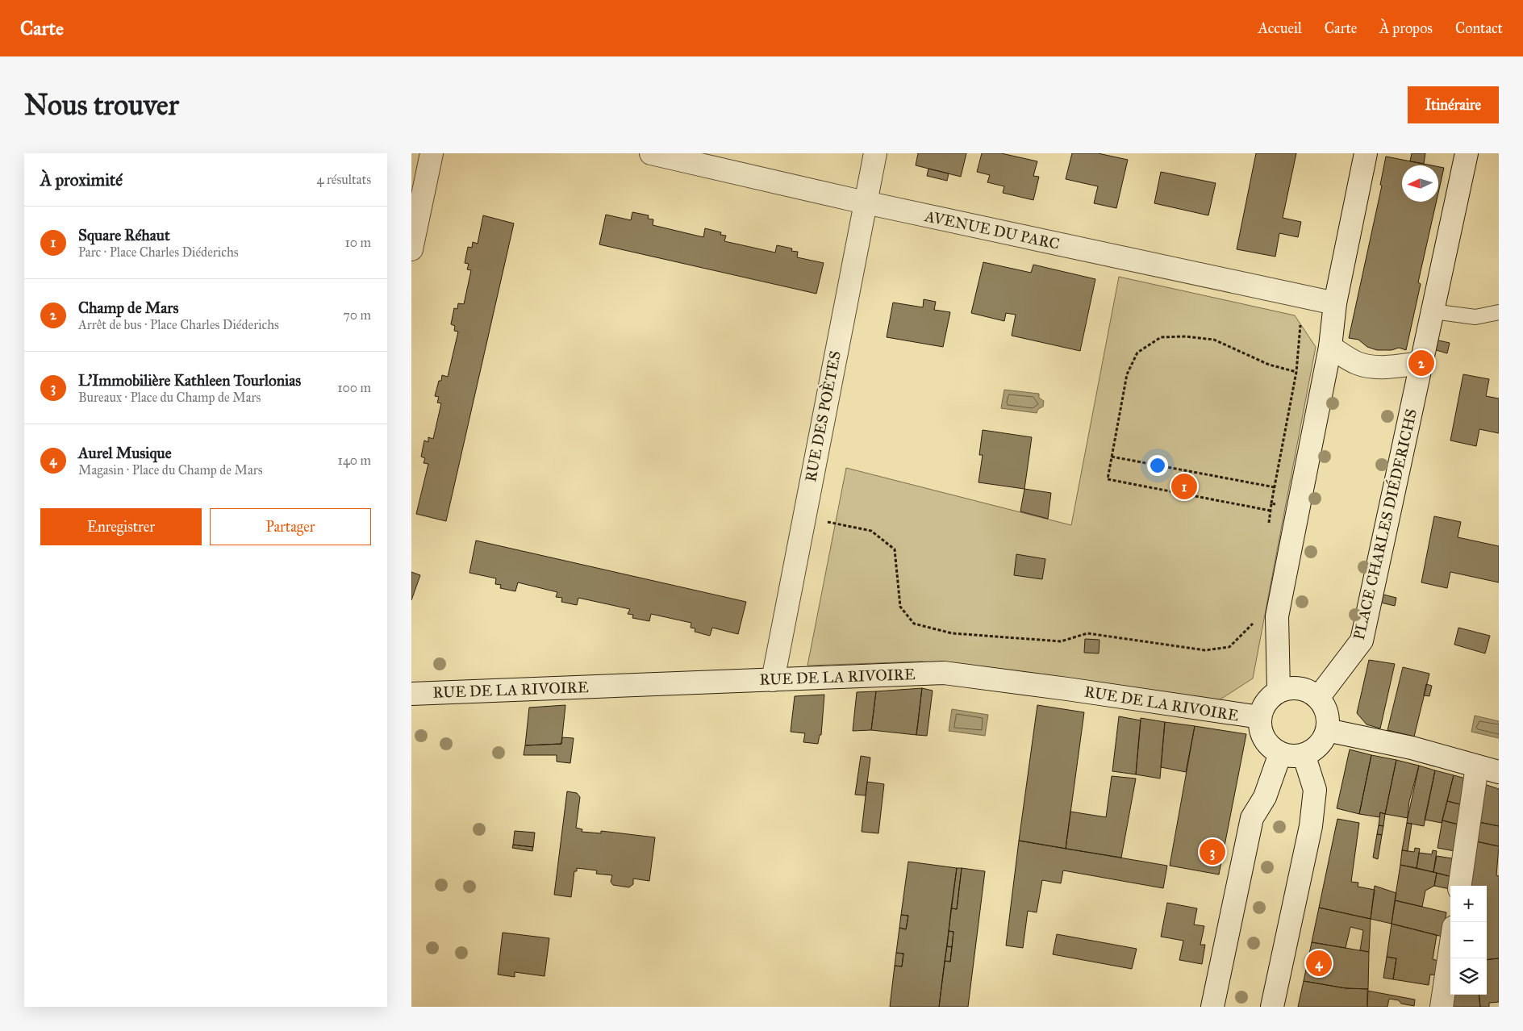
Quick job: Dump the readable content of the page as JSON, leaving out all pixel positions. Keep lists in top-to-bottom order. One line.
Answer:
{"streets":{"street":["AVENUE DU PARC","RUE DES POÈTES","PLACE CHARLES DIÉDERICHS","RUE DE LA RIVOIRE"]},"crossings":[["AVENUE DU PARC","RUE DES POÈTES"],["RUE DES POÈTES","RUE DE LA RIVOIRE"],["PLACE CHARLES DIÉDERICHS","RUE DE LA RIVOIRE"]],"north":"left","page":{"header":"Carte","nav":["Accueil","Carte","À propos","Contact"],"buttons":["Itinéraire",["Enregistrer","Partager"]],"title":"Nous trouver","heading":["À proximité","4 résultats"],"list":[{"mark":"1","name":"Square Réhaut","note":"Parc · Place Charles Diéderichs","value":"10 m"},{"mark":"2","name":"Champ de Mars","note":"Arrêt de bus · Place Charles Diéderichs","value":"70 m"},{"mark":"3","name":"L'Immobilière Kathleen Tourlonias","note":"Bureaux · Place du Champ de Mars","value":"100 m"},{"mark":"4","name":"Aurel Musique","note":"Magasin · Place du Champ de Mars","value":"140 m"}],"pins":["2","1","3","4"],"map_buttons":["+","−"]}}
